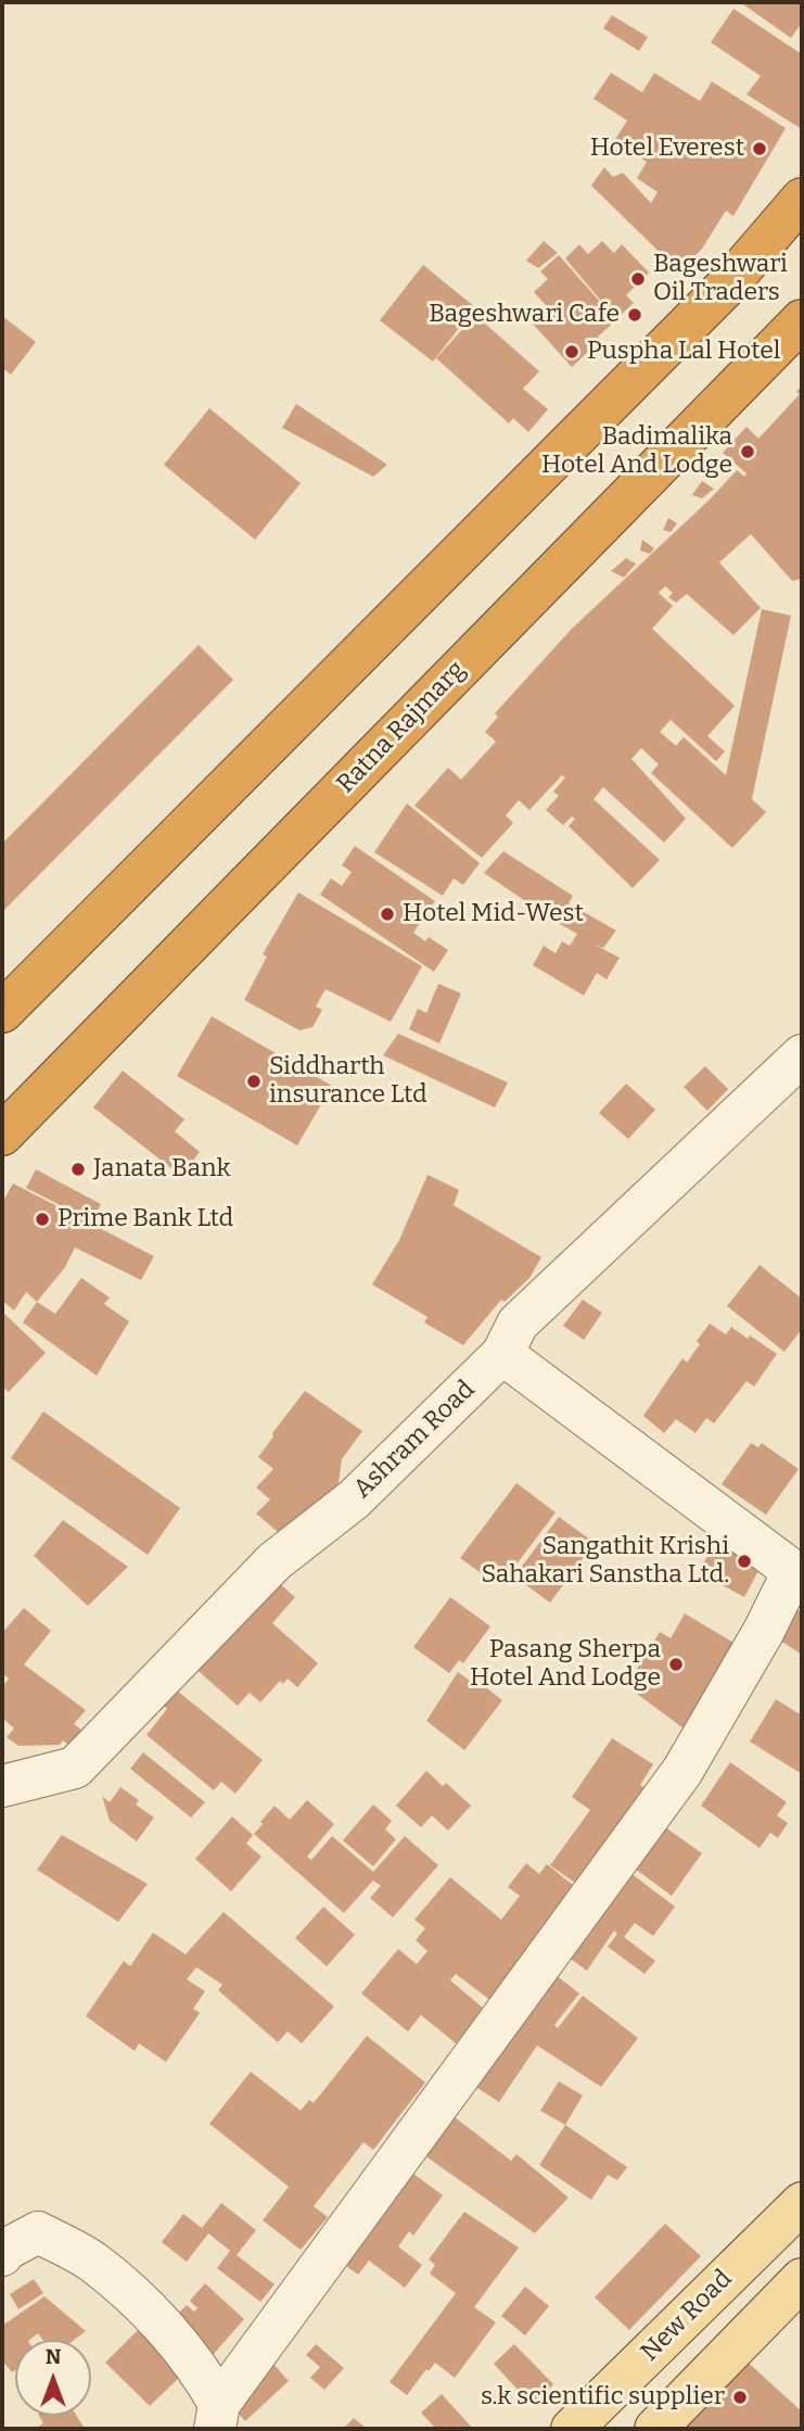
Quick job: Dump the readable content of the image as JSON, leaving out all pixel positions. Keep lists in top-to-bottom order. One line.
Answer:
{"streets":{"highway":["Ratna Rajmarg"],"main road":["New Road"],"street":["Ashram Road"]},"places":["Hotel Everest","Bageshwari Oil Traders","Bageshwari Cafe","Puspha Lal Hotel","Badimalika Hotel And Lodge","Hotel Mid-West","Siddharth insurance Ltd","Janata Bank","Prime Bank Ltd","Sangathit Krishi Sahakari Sanstha Ltd.","Pasang Sherpa Hotel And Lodge","s.k scientific supplier"],"north":"top"}
